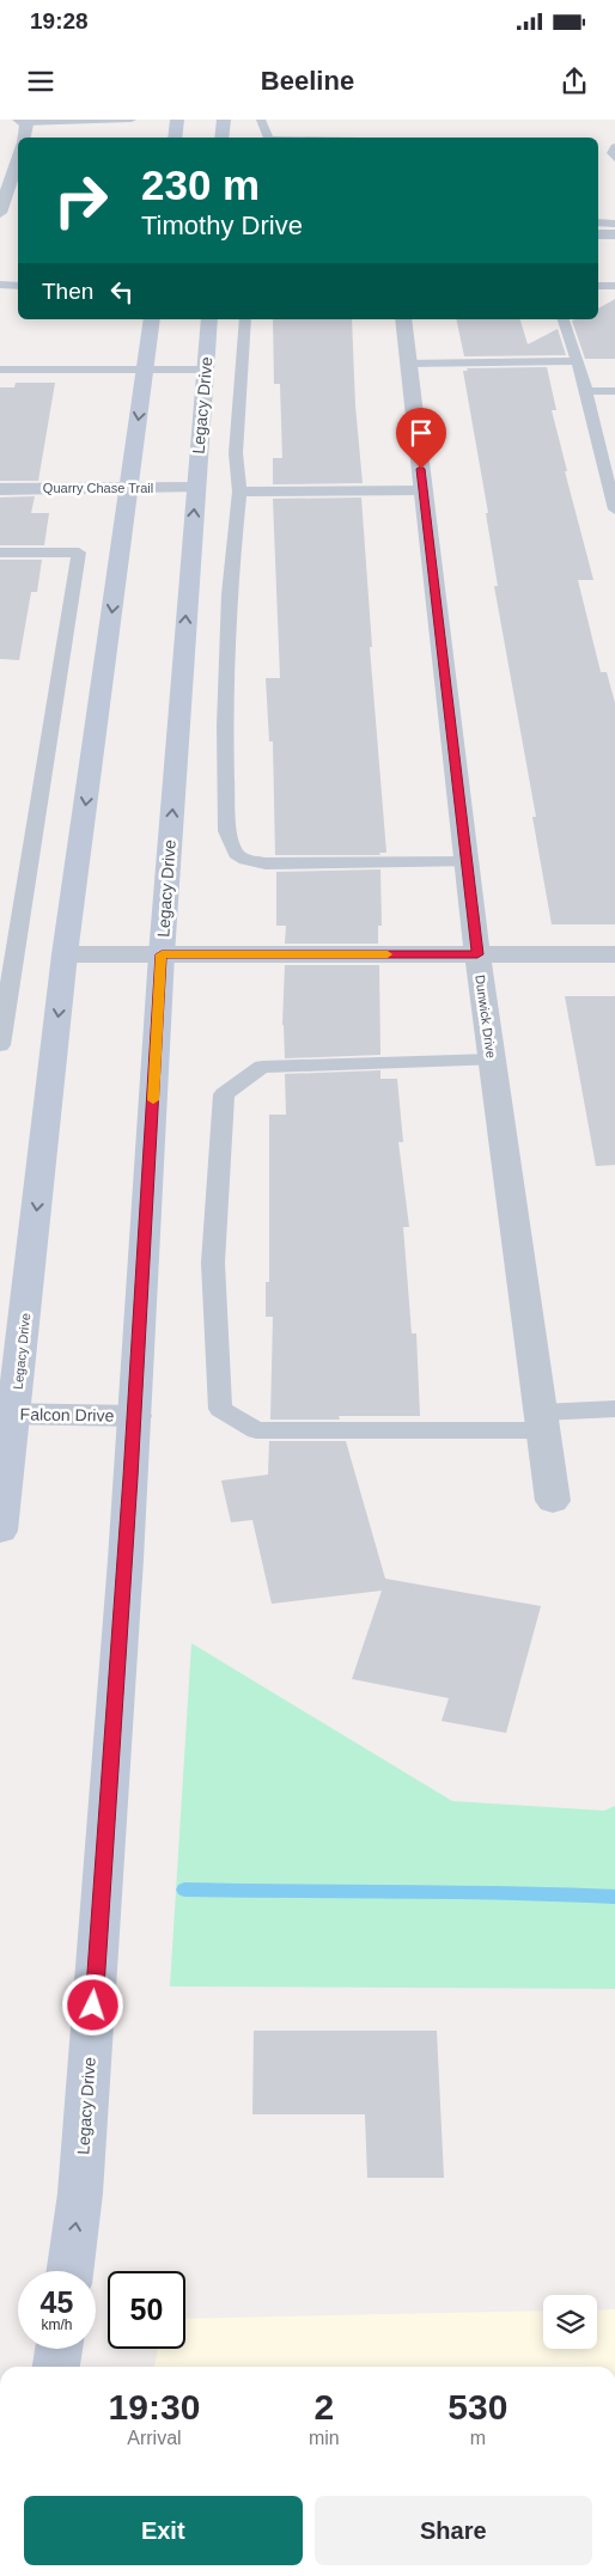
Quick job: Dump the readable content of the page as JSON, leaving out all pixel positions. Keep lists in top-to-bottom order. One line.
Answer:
{"streets":{"main road":["Legacy Drive"],"street":["Quarry Chase Trail","Dunwick Drive","Falcon Drive"]},"crossings":[["Legacy Drive","Quarry Chase Trail"],["Legacy Drive","Falcon Drive"]],"page":{"status":"19:28","header":"Beeline","turn":["230 m","Timothy Drive"],"then":"Then","speed":"45 km/h","limit":"50","eta":["19:30","Arrival","2","min","530","m"],"buttons":["Exit","Share"]}}
